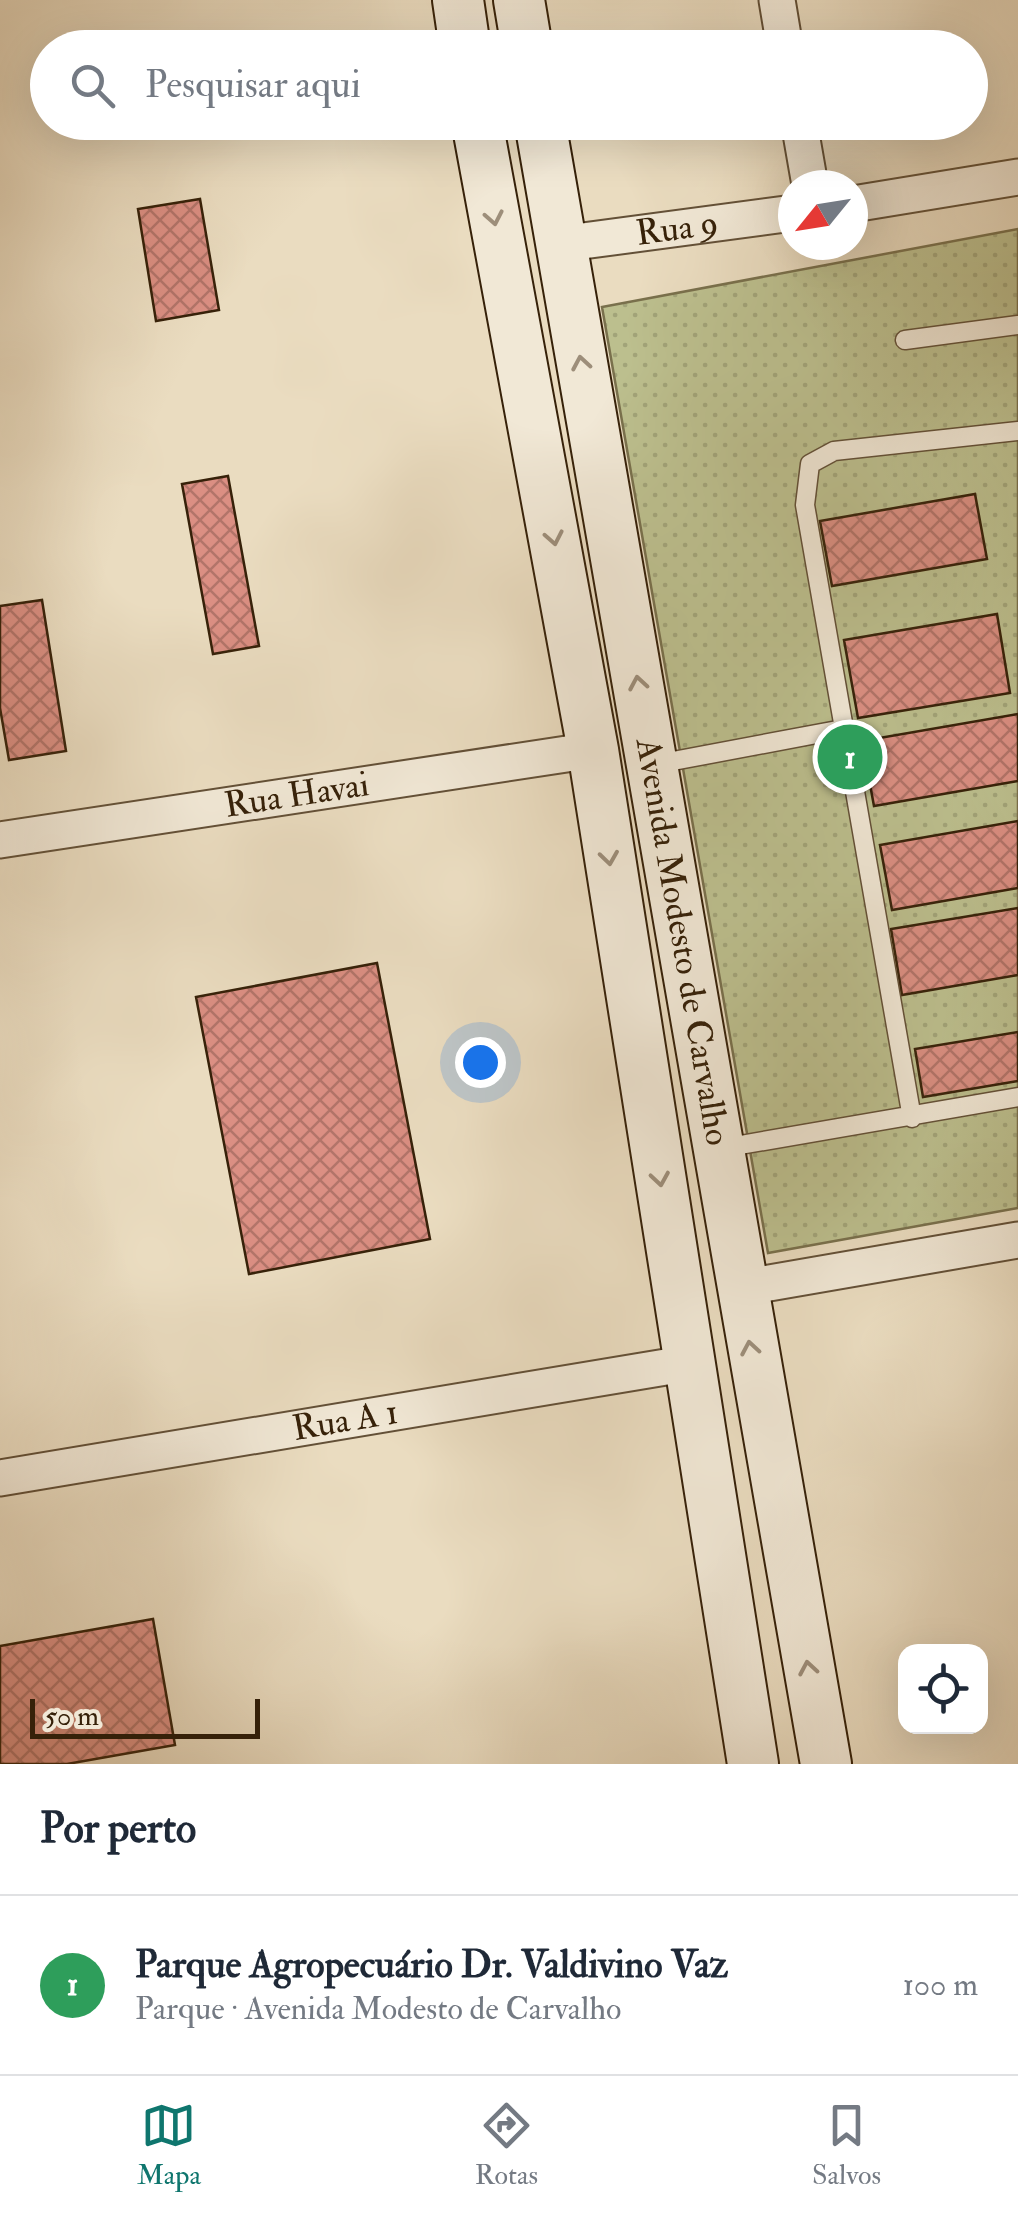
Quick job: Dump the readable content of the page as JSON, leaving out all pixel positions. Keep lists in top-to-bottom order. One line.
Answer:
{"streets":{"main road":["Avenida Modesto de Carvalho"],"street":["Rua 9","Rua Havai","Rua A 1"]},"crossings":[["Rua 9","Avenida Modesto de Carvalho"],["Rua Havai","Avenida Modesto de Carvalho"],["Avenida Modesto de Carvalho","Rua A 1"]],"scale_bar":"50 m","north":"bottom left","page":{"search":"Pesquisar aqui","pins":"1","scale":"50 m","heading":"Por perto","list":[{"mark":"1","name":"Parque Agropecuário Dr. Valdivino Vaz","note":"Parque · Avenida Modesto de Carvalho","value":"100 m"}],"nav":["Mapa","Rotas","Salvos"]}}
